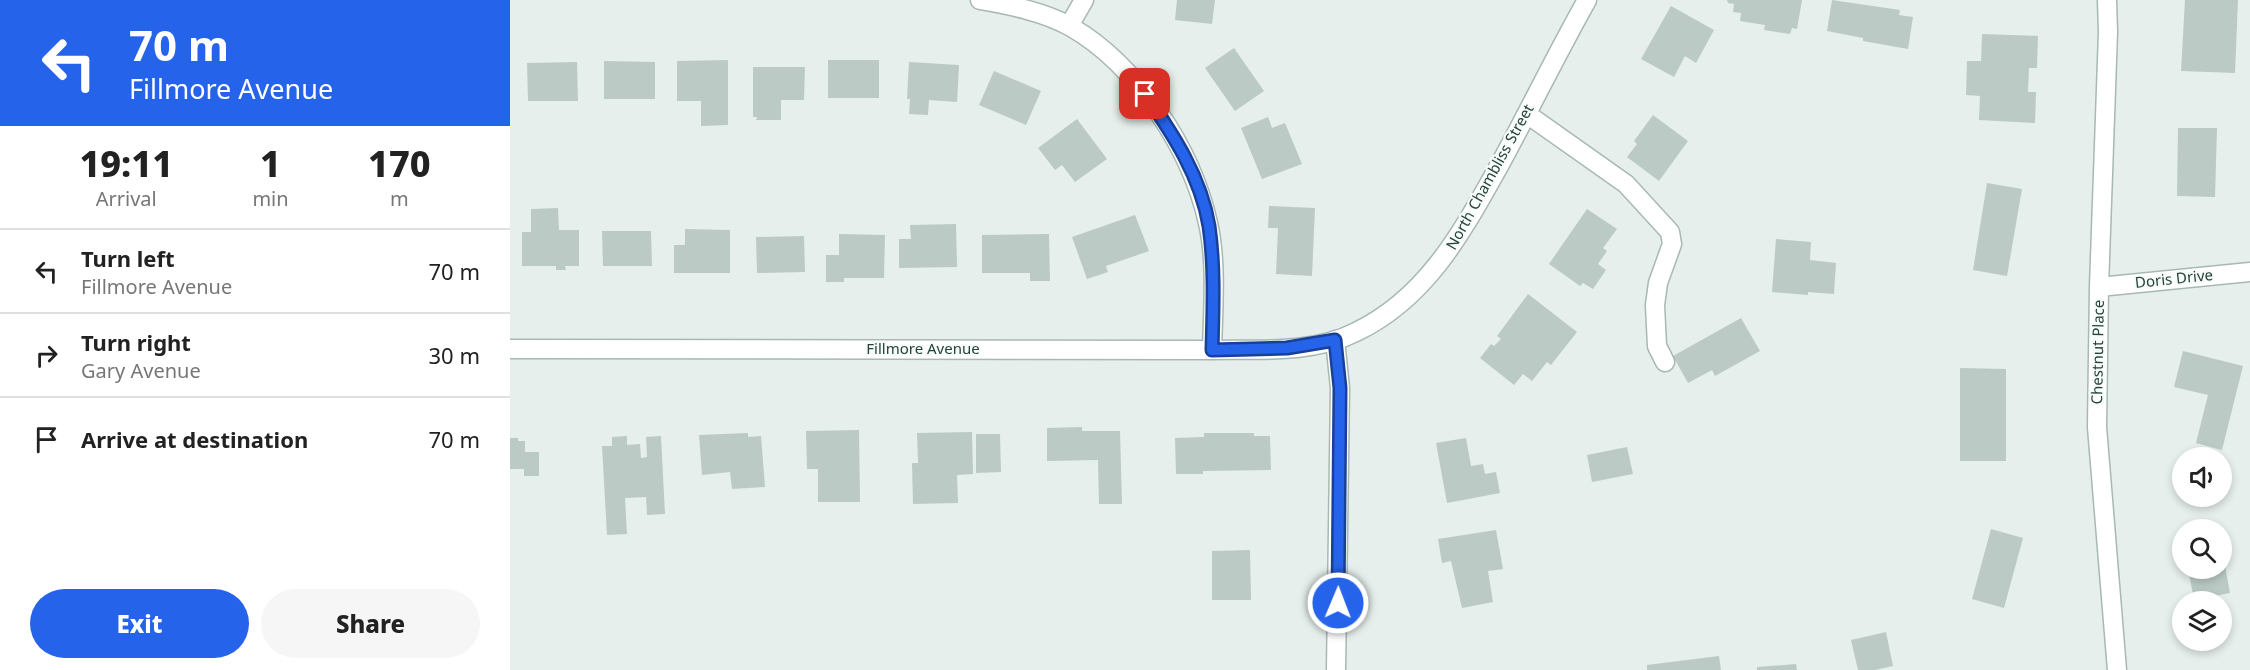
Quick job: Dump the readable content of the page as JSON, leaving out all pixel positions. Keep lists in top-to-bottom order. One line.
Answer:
{"streets":{"street":["North Chambliss Street","Doris Drive","Fillmore Avenue","Chestnut Place"]},"crossings":[["North Chambliss Street","Fillmore Avenue"],["Doris Drive","Chestnut Place"]],"page":{"turn":["70 m","Fillmore Avenue"],"eta":["19:11","Arrival","1","min","170","m"],"list":[{"name":"Turn left","note":"Fillmore Avenue","value":"70 m"},{"name":"Turn right","note":"Gary Avenue","value":"30 m"},{"name":"Arrive at destination","value":"70 m"}],"buttons":["Exit","Share"]}}
